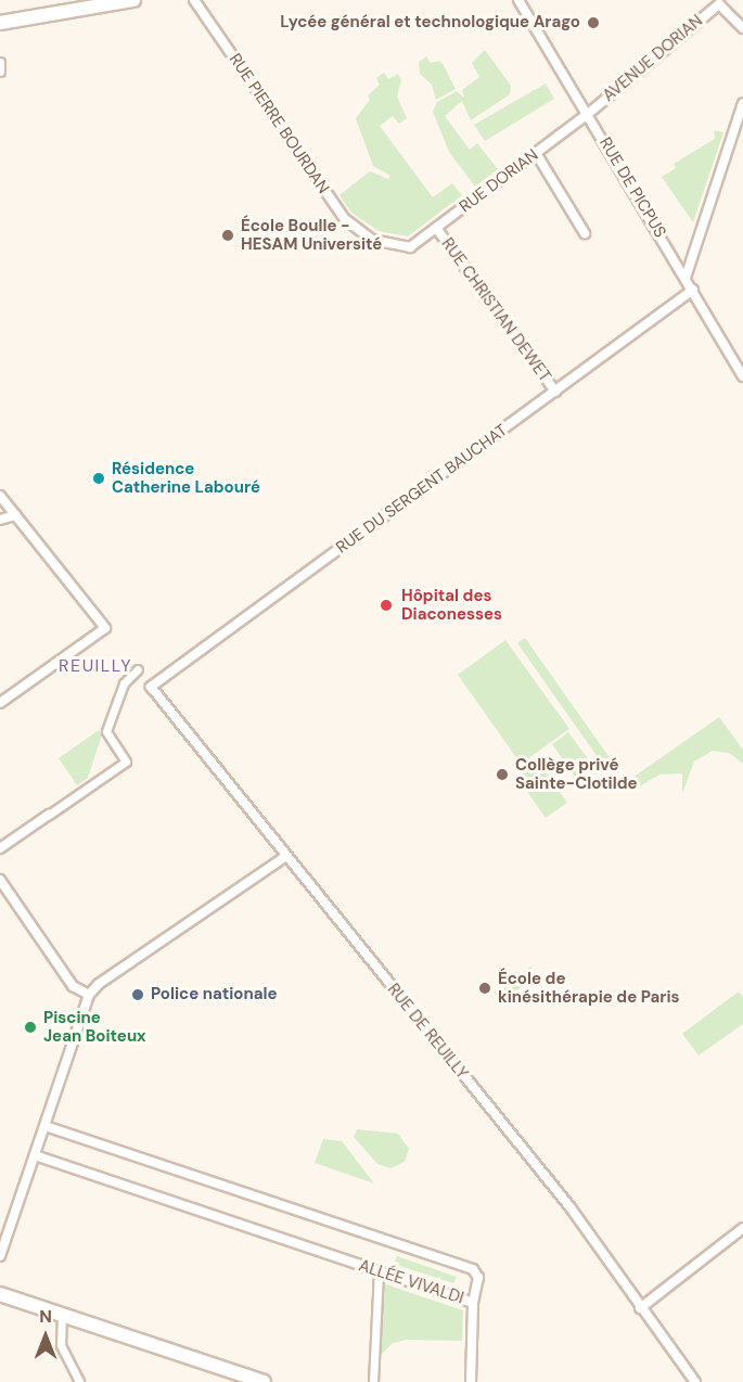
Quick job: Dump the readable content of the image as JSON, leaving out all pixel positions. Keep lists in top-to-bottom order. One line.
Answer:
{"streets":{"street":["AVENUE DORIAN","RUE PIERRE BOURDAN","RUE DORIAN","RUE DE PICPUS","RUE CHRISTIAN DEWET","RUE DU SERGENT BAUCHAT","RUE DE REUILLY","ALLÉE VIVALDI"]},"crossings":[["AVENUE DORIAN","RUE DORIAN"],["AVENUE DORIAN","RUE DE PICPUS"],["RUE PIERRE BOURDAN","RUE DORIAN"],["RUE DORIAN","RUE DE PICPUS"],["RUE DORIAN","RUE CHRISTIAN DEWET"],["RUE DE PICPUS","RUE DU SERGENT BAUCHAT"],["RUE CHRISTIAN DEWET","RUE DU SERGENT BAUCHAT"],["RUE DU SERGENT BAUCHAT","RUE DE REUILLY"]],"districts":["REUILLY"],"places":["Lycée général et technologique Arago","École Boulle - HESAM Université","Résidence Catherine Labouré","Hôpital des Diaconesses","Collège privé Sainte-Clotilde","École de kinésithérapie de Paris","Police nationale","Piscine Jean Boiteux"],"north":"top"}
